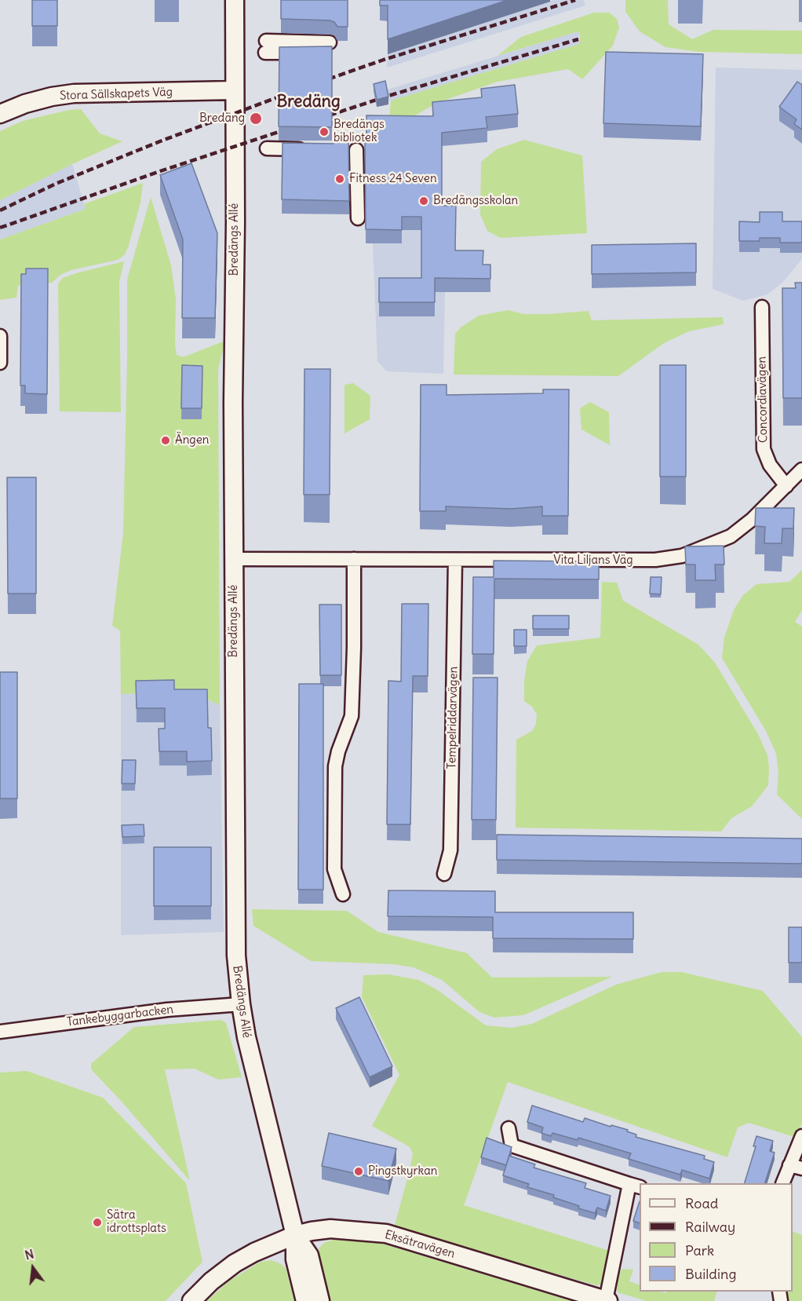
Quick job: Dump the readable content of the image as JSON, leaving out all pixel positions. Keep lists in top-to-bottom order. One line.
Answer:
{"streets":{"street":["Stora Sällskapets Väg","Bredängs Allé","Concordiavägen","Vita Liljans Väg","Tempelriddarvägen","Tankebyggarbacken","Eksätravägen"]},"crossings":[["Stora Sällskapets Väg","Bredängs Allé"],["Bredängs Allé","Vita Liljans Väg"],["Bredängs Allé","Tankebyggarbacken"],["Bredängs Allé","Eksätravägen"],["Concordiavägen","Vita Liljans Väg"],["Vita Liljans Väg","Tempelriddarvägen"]],"districts":["Bredäng"],"places":["Bredäng","Bredängs bibliotek","Fitness 24 Seven","Bredängsskolan","Ängen","Pingstkyrkan","Sätra idrottsplats"],"legend":["Road","Railway","Park","Building"],"north":"top"}
